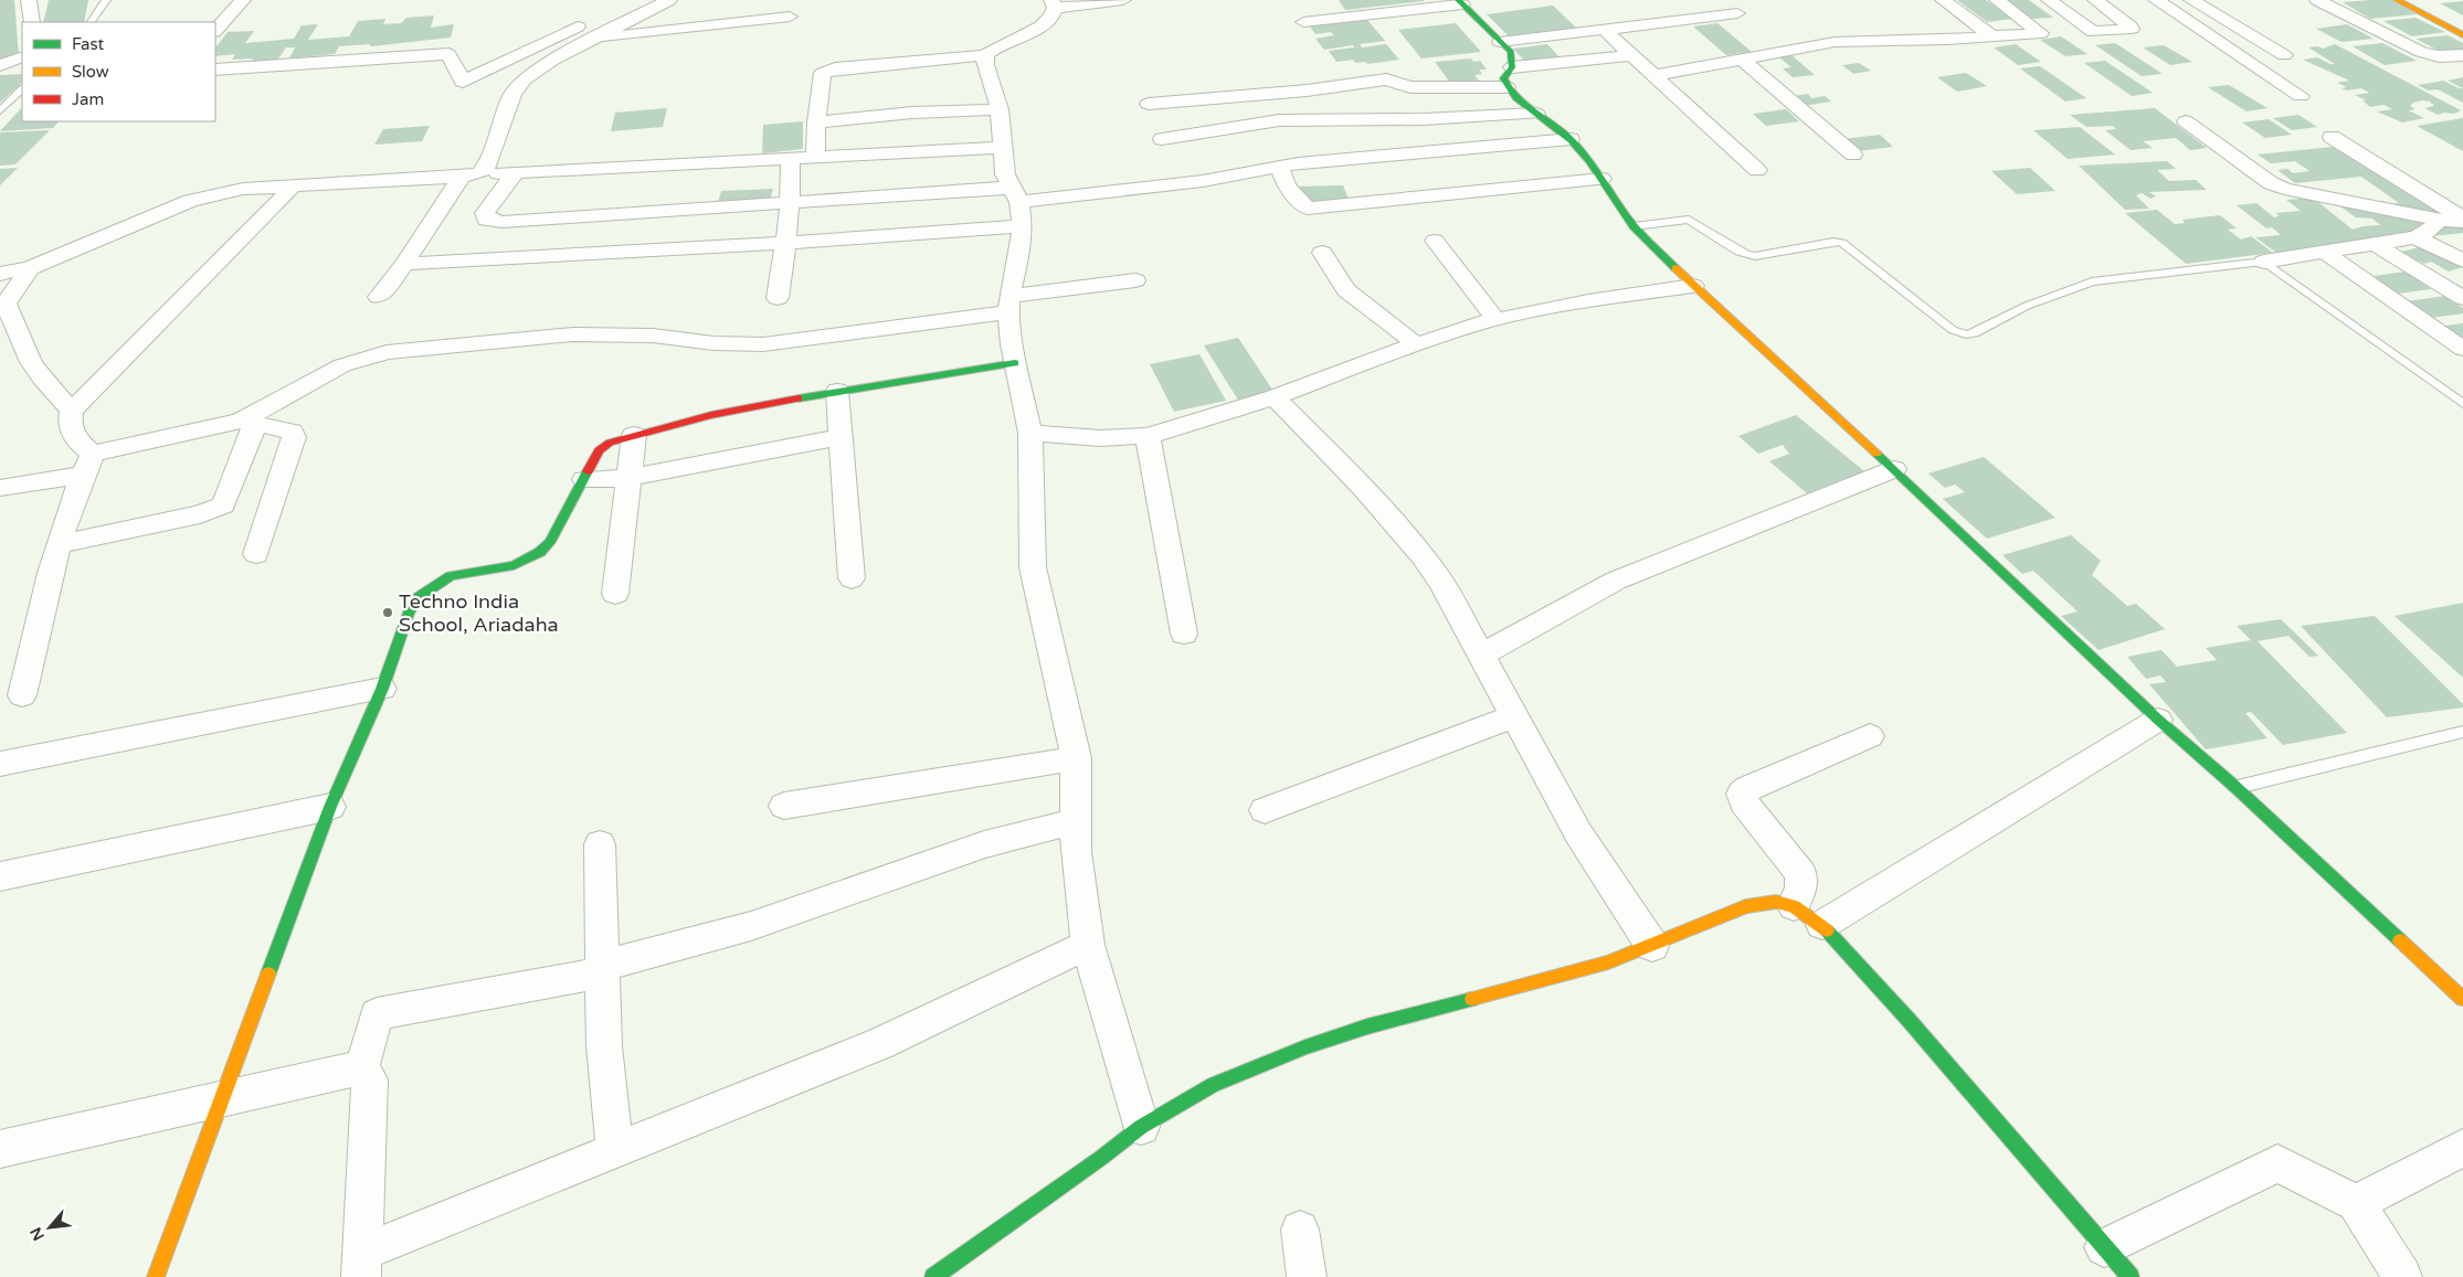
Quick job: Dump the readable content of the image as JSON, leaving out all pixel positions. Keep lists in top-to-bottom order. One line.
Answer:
{"places":["Techno India School, Ariadaha"],"legend":["Fast","Slow","Jam"],"north":"bottom left"}
